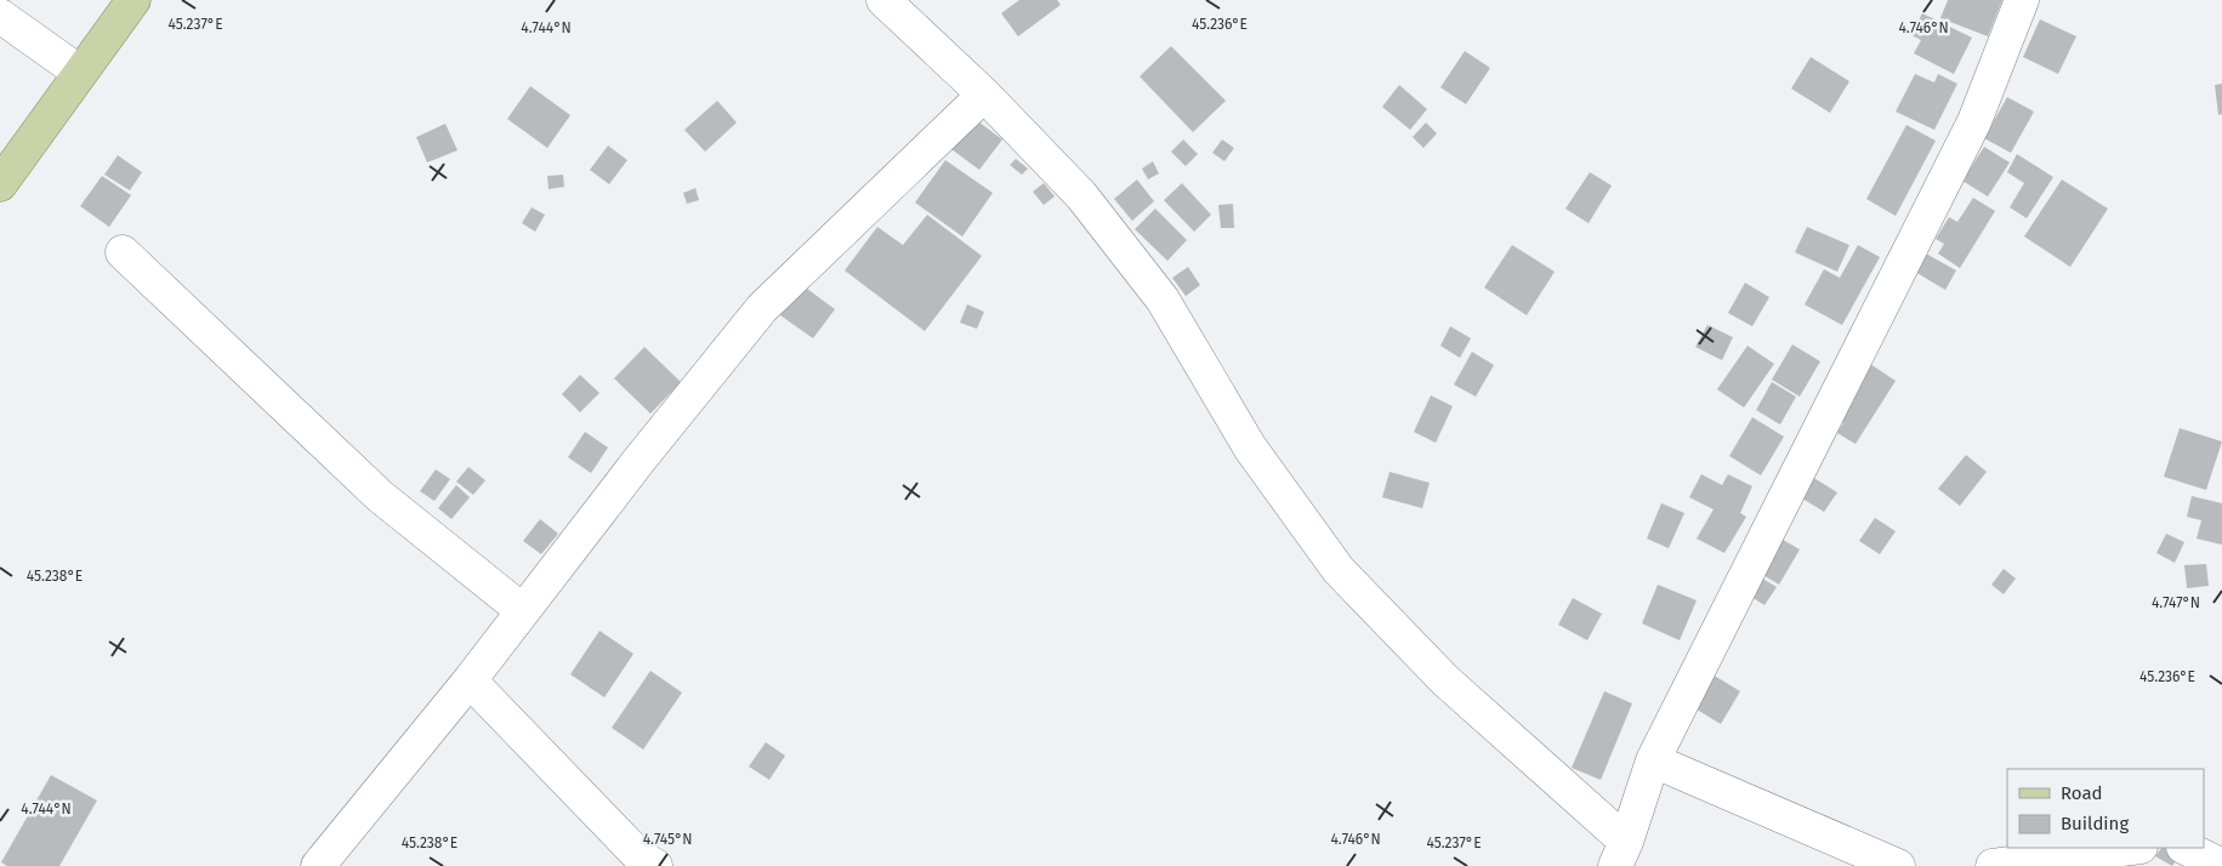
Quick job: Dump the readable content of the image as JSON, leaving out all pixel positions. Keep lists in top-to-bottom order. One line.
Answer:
{"legend":["Road","Building"],"coordinates":["45.237°E","45.236°E","4.744°N","4.746°N","45.238°E","4.747°N","4.745°N"]}
